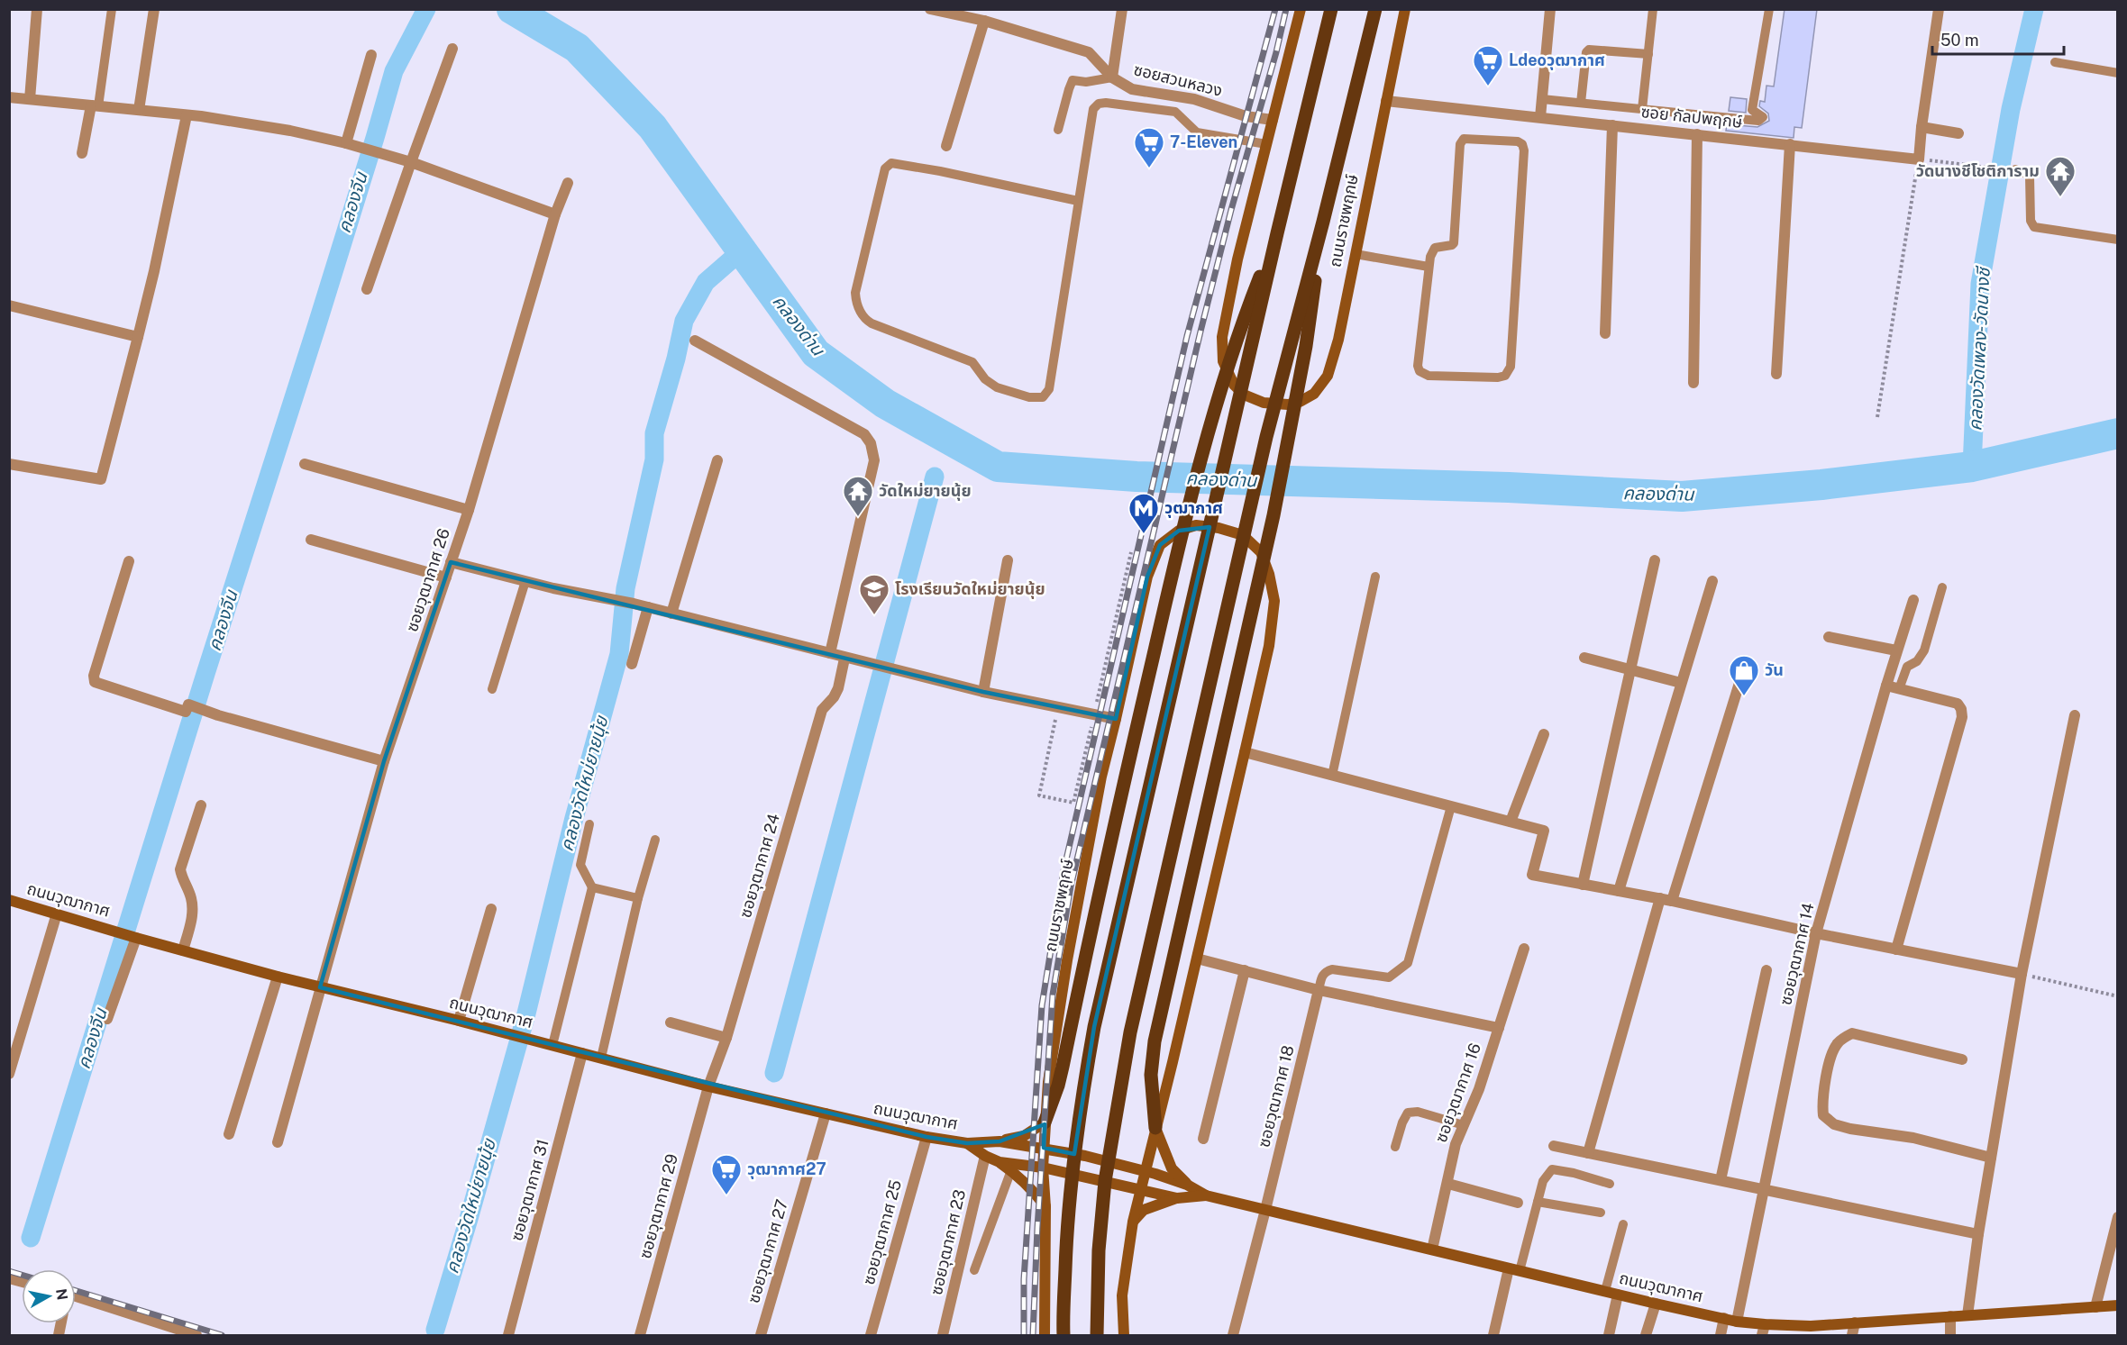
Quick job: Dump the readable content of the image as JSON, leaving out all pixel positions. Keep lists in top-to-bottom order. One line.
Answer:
{"streets":{"main road":["ถนนราชพฤกษ์","ถนนวุฒากาศ"],"street":["ซอยสวนหลวง","ซอย กัลปพฤกษ์","ซอยวุฒากาศ 26","ซอยวุฒากาศ 24","ซอยวุฒากาศ 14","ซอยวุฒากาศ 16","ซอยวุฒากาศ 18","ซอยวุฒากาศ 31","ซอยวุฒากาศ 29","ซอยวุฒากาศ 25","ซอยวุฒากาศ 23","ซอยวุฒากาศ 27"]},"crossings":[["ซอยสวนหลวง","ถนนราชพฤกษ์"],["ซอย กัลปพฤกษ์","ถนนราชพฤกษ์"],["ถนนราชพฤกษ์","ถนนวุฒากาศ"],["ซอยวุฒากาศ 26","ถนนวุฒากาศ"],["ซอยวุฒากาศ 24","ถนนวุฒากาศ"],["ซอยวุฒากาศ 24","ซอยวุฒากาศ 29"],["ถนนวุฒากาศ","ซอยวุฒากาศ 14"],["ถนนวุฒากาศ","ซอยวุฒากาศ 16"],["ถนนวุฒากาศ","ซอยวุฒากาศ 18"],["ถนนวุฒากาศ","ซอยวุฒากาศ 31"],["ถนนวุฒากาศ","ซอยวุฒากาศ 29"],["ถนนวุฒากาศ","ซอยวุฒากาศ 25"],["ถนนวุฒากาศ","ซอยวุฒากาศ 23"],["ถนนวุฒากาศ","ซอยวุฒากาศ 27"]],"water":["คลองจีน","คลองด่าน","คลองวัดเพลง-วัดนางชี","คลองวัดใหม่ยายนุ้ย"],"places":{"supermarket":["Ldeoวุฒากาศ","7-Eleven","วุฒากาศ27"],"temple":["วัดนางชีโชติการาม","วัดใหม่ยายนุ้ย"],"metro station":["วุฒากาศ"],"school or university":["โรงเรียนวัดใหม่ยายนุ้ย"],"shop":["วัน"]},"scale_bar":"50 m","north":"right"}
